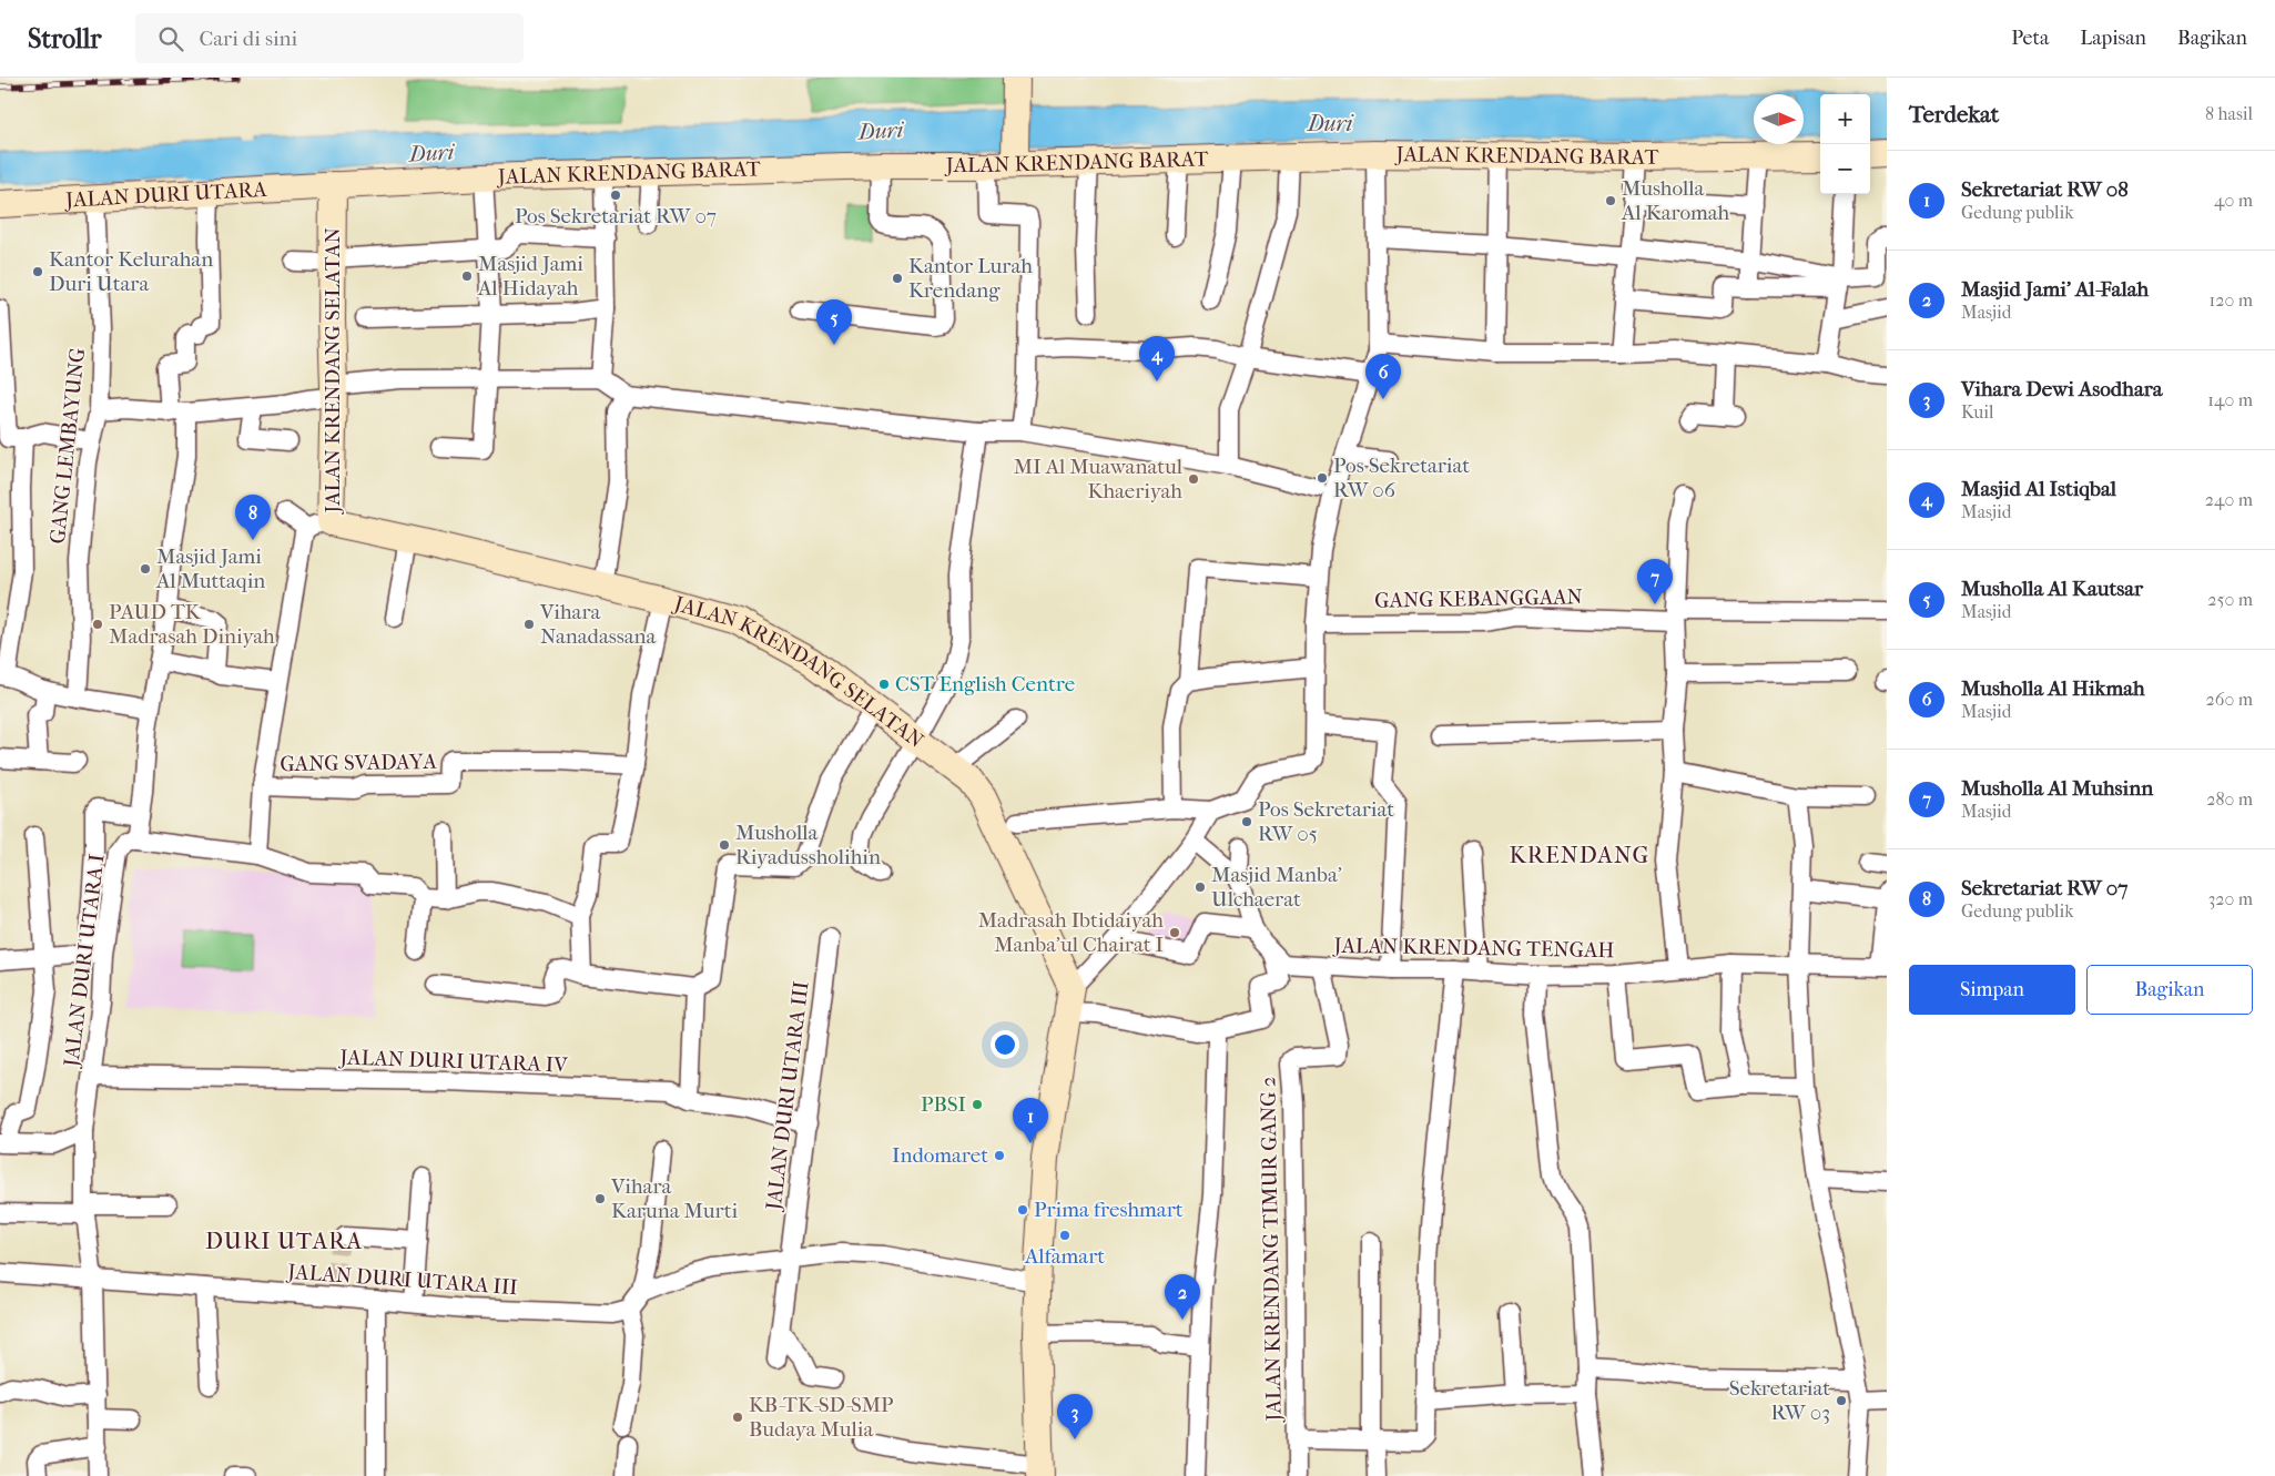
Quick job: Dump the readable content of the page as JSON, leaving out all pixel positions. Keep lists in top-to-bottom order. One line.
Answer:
{"streets":{"street":["JALAN KRENDANG BARAT","JALAN DURI UTARA","JALAN KRENDANG SELATAN","GANG LEMBAYUNG","GANG KEBANGGAAN","GANG SVADAYA","JALAN KRENDANG TENGAH","JALAN DURI UTARA I","JALAN DURI UTARA IV","JALAN DURI UTARA III","JALAN KRENDANG TIMUR GANG 2"]},"crossings":[["JALAN KRENDANG BARAT","JALAN DURI UTARA"],["JALAN KRENDANG BARAT","JALAN KRENDANG SELATAN"],["JALAN DURI UTARA","JALAN KRENDANG SELATAN"],["JALAN DURI UTARA","GANG LEMBAYUNG"],["JALAN KRENDANG TENGAH","JALAN KRENDANG TIMUR GANG 2"],["JALAN DURI UTARA I","JALAN DURI UTARA IV"],["JALAN DURI UTARA I","JALAN DURI UTARA III"],["JALAN DURI UTARA IV","JALAN DURI UTARA III"]],"districts":["KRENDANG","DURI UTARA"],"water":["Duri"],"places":["Pos Sekretariat RW 07","Musholla Al Karomah","Kantor Kelurahan Duri Utara","Masjid Jami Al Hidayah","Kantor Lurah Krendang","Pos Sekretariat RW 06","MI Al Muawanatul Khaeriyah","Masjid Jami Al Muttaqin","PAUD TK Madrasah Diniyah","Vihara Nanadassana","CST English Centre","Pos Sekretariat RW 05","Musholla Riyadussholihin","Masjid Manba' Ulchaerat","Madrasah Ibtidaiyah Manba'ul Chairat I","PBSI","Indomaret","Vihara Karuna Murti","Prima freshmart","Alfamart","Sekretariat RW 03","KB-TK-SD-SMP Budaya Mulia"],"north":"right","page":{"header":"Strollr","search":"Cari di sini","nav":["Peta","Lapisan","Bagikan"],"heading":["Terdekat","8 hasil"],"map_buttons":["+","−"],"list":[{"mark":"1","name":"Sekretariat RW 08","note":"Gedung publik","value":"40 m"},{"mark":"2","name":"Masjid Jami' Al-Falah","note":"Masjid","value":"120 m"},{"mark":"3","name":"Vihara Dewi Asodhara","note":"Kuil","value":"140 m"},{"mark":"4","name":"Masjid Al Istiqbal","note":"Masjid","value":"240 m"},{"mark":"5","name":"Musholla Al Kautsar","note":"Masjid","value":"250 m"},{"mark":"6","name":"Musholla Al Hikmah","note":"Masjid","value":"260 m"},{"mark":"7","name":"Musholla Al Muhsinn","note":"Masjid","value":"280 m"},{"mark":"8","name":"Sekretariat RW 07","note":"Gedung publik","value":"320 m"}],"pins":["5","4","6","8","7","1","2","3"],"buttons":["Simpan","Bagikan"]}}
